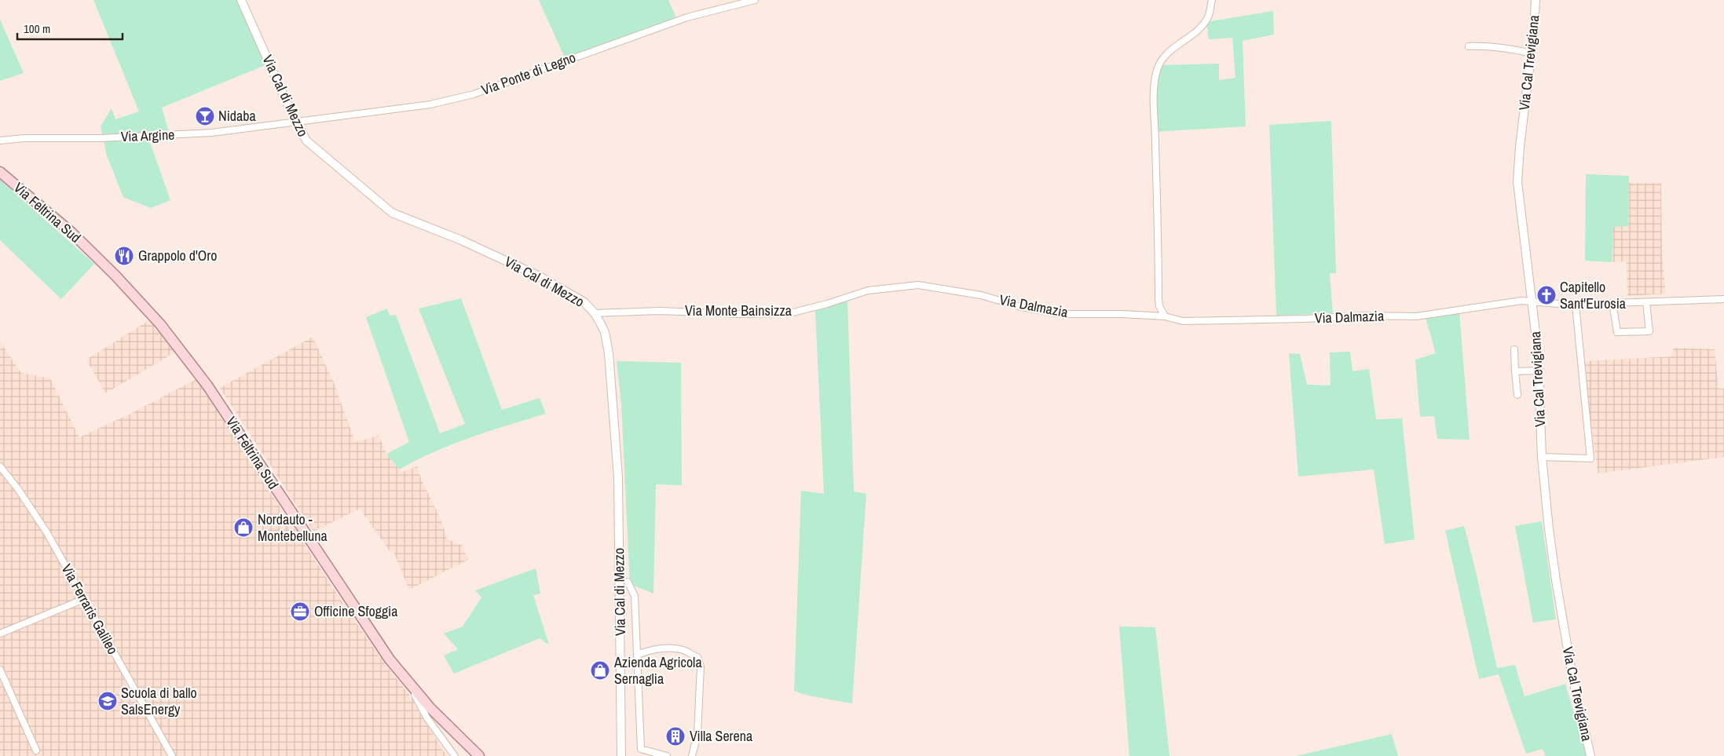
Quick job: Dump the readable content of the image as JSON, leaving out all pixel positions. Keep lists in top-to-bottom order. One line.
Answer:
{"streets":{"main road":["Via Feltrina Sud"],"street":["Via Cal Trevigiana","Via Ponte di Legno","Via Cal di Mezzo","Via Argine","Via Dalmazia","Via Monte Bainsizza","Via Ferraris Galileo"]},"crossings":[["Via Cal Trevigiana","Via Dalmazia"],["Via Ponte di Legno","Via Cal di Mezzo"],["Via Ponte di Legno","Via Argine"],["Via Cal di Mezzo","Via Argine"],["Via Cal di Mezzo","Via Monte Bainsizza"],["Via Dalmazia","Via Monte Bainsizza"]],"places":{"bar":["Nidaba"],"restaurant":["Grappolo d'Oro"],"church":["Capitello Sant'Eurosia"],"shop":["Nordauto - Montebelluna","Azienda Agricola Sernaglia"],"office":["Officine Sfoggia"],"school or university":["Scuola di ballo SalsEnergy"],"building":["Villa Serena"]},"scale_bar":"100 m"}
